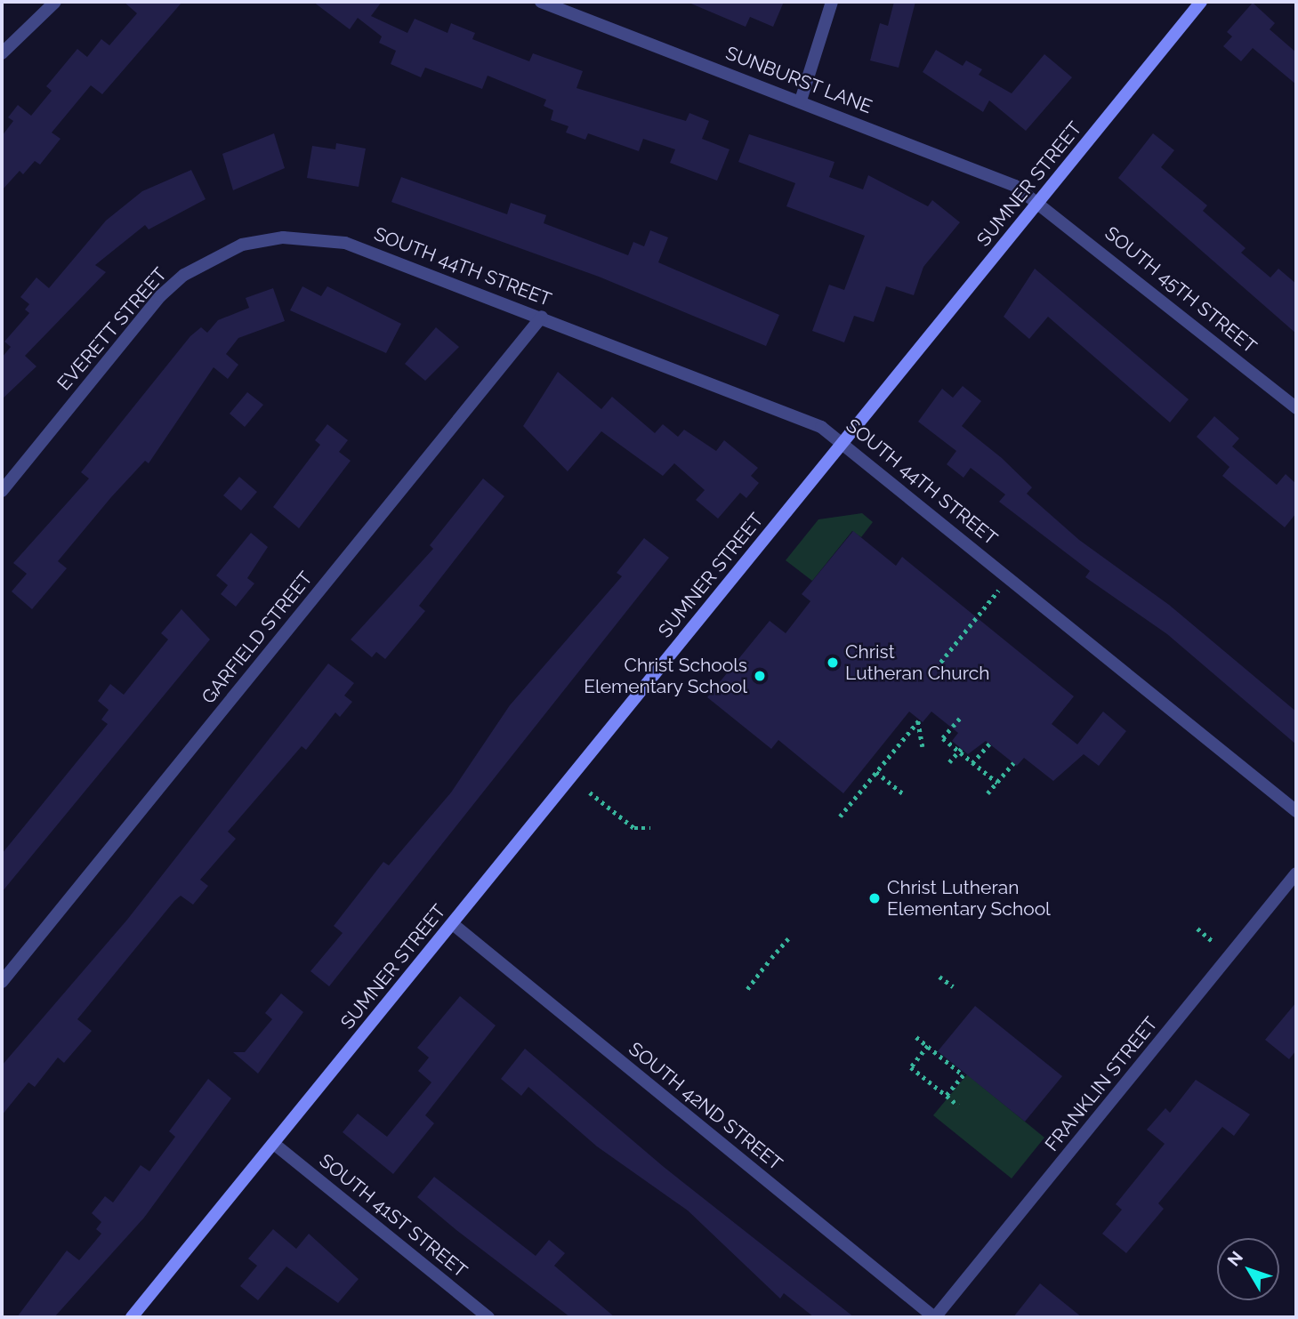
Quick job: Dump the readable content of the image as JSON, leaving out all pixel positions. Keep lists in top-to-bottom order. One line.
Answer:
{"streets":{"street":["SUNBURST LANE","SUMNER STREET","SOUTH 44TH STREET","SOUTH 45TH STREET","EVERETT STREET","GARFIELD STREET","FRANKLIN STREET","SOUTH 42ND STREET","SOUTH 41ST STREET"]},"crossings":[["SUNBURST LANE","SUMNER STREET"],["SUNBURST LANE","SOUTH 45TH STREET"],["SUMNER STREET","SOUTH 44TH STREET"],["SUMNER STREET","SOUTH 45TH STREET"],["SUMNER STREET","SOUTH 42ND STREET"],["SUMNER STREET","SOUTH 41ST STREET"],["SOUTH 44TH STREET","EVERETT STREET"],["SOUTH 44TH STREET","GARFIELD STREET"],["FRANKLIN STREET","SOUTH 42ND STREET"]],"places":["Christ Lutheran Church","Christ Schools Elementary School","Christ Lutheran Elementary School"],"north":"top left"}
